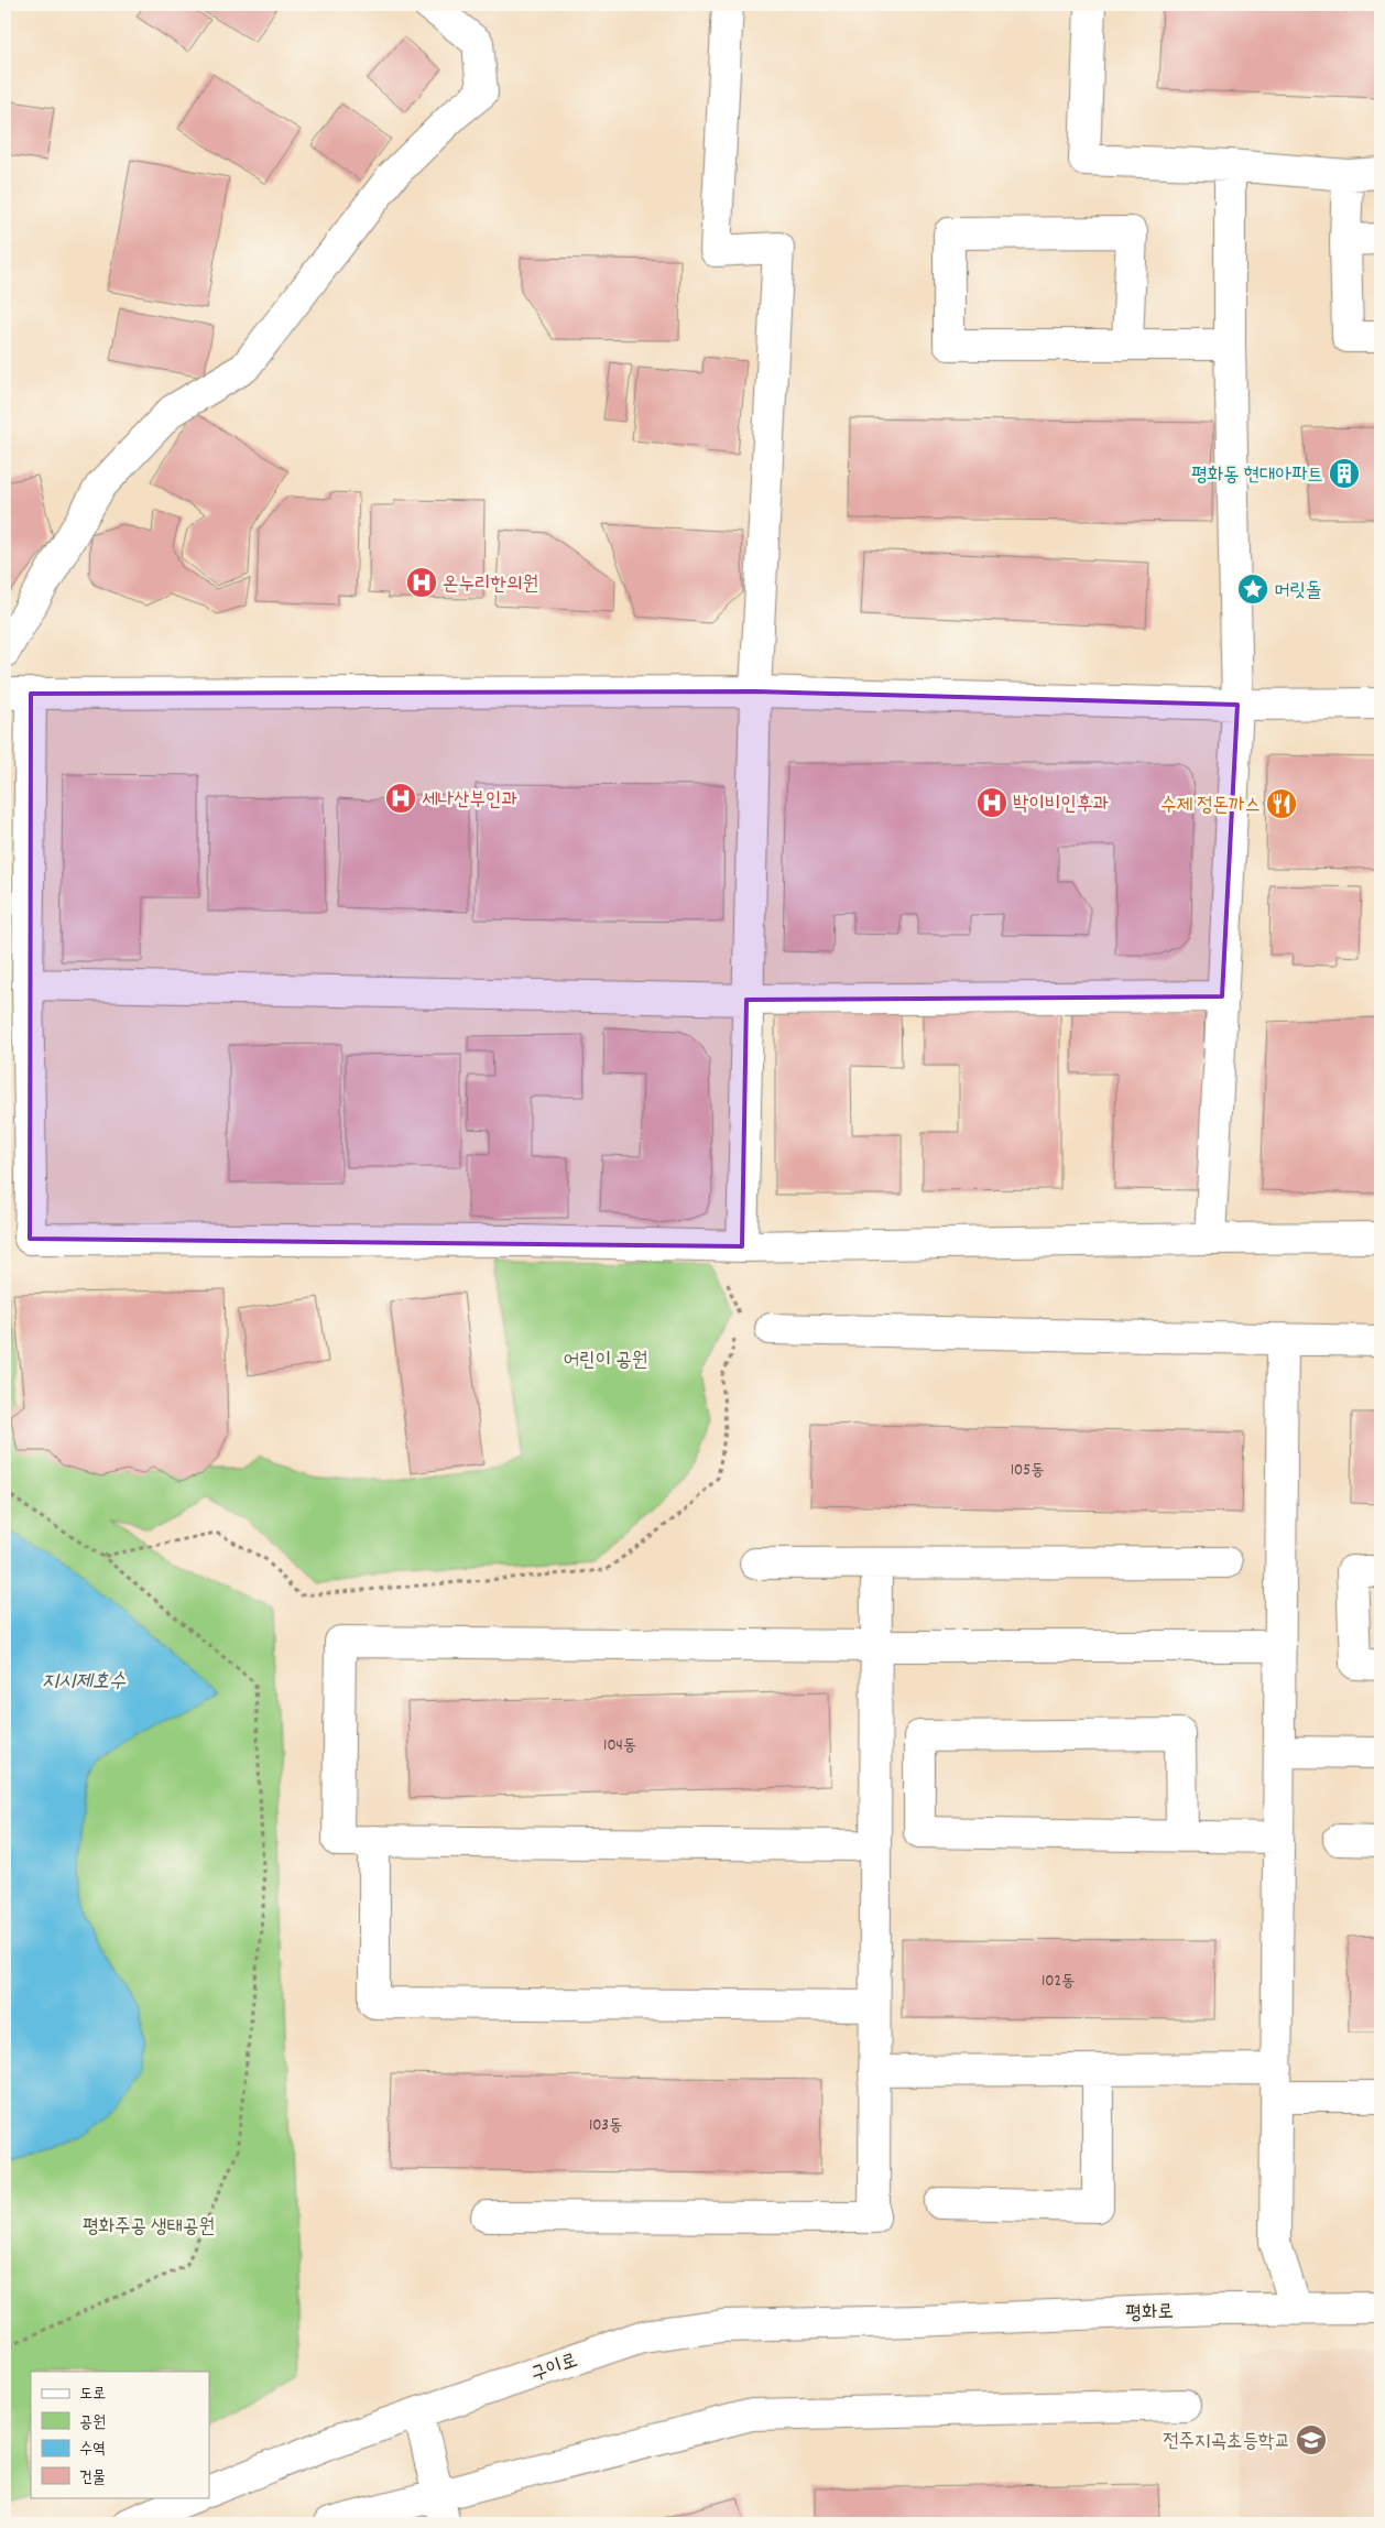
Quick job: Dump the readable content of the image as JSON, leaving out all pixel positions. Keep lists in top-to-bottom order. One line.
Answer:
{"streets":{"street":["평화로","구이로"]},"crossings":[["평화로","구이로"]],"water":["지시제호수"],"parks":["어린이 공원","평화주공 생태공원"],"places":{"building":["평화동 현대아파트"],"hospital":["온누리한의원","세나산부인과","박이비인후과"],"place":["머릿돌"],"restaurant":["수제 정돈까스"],"school or university":["전주지곡초등학교"]},"house_numbers":["105동","104동","102동","103동"],"legend":["도로","공원","수역","건물"]}
